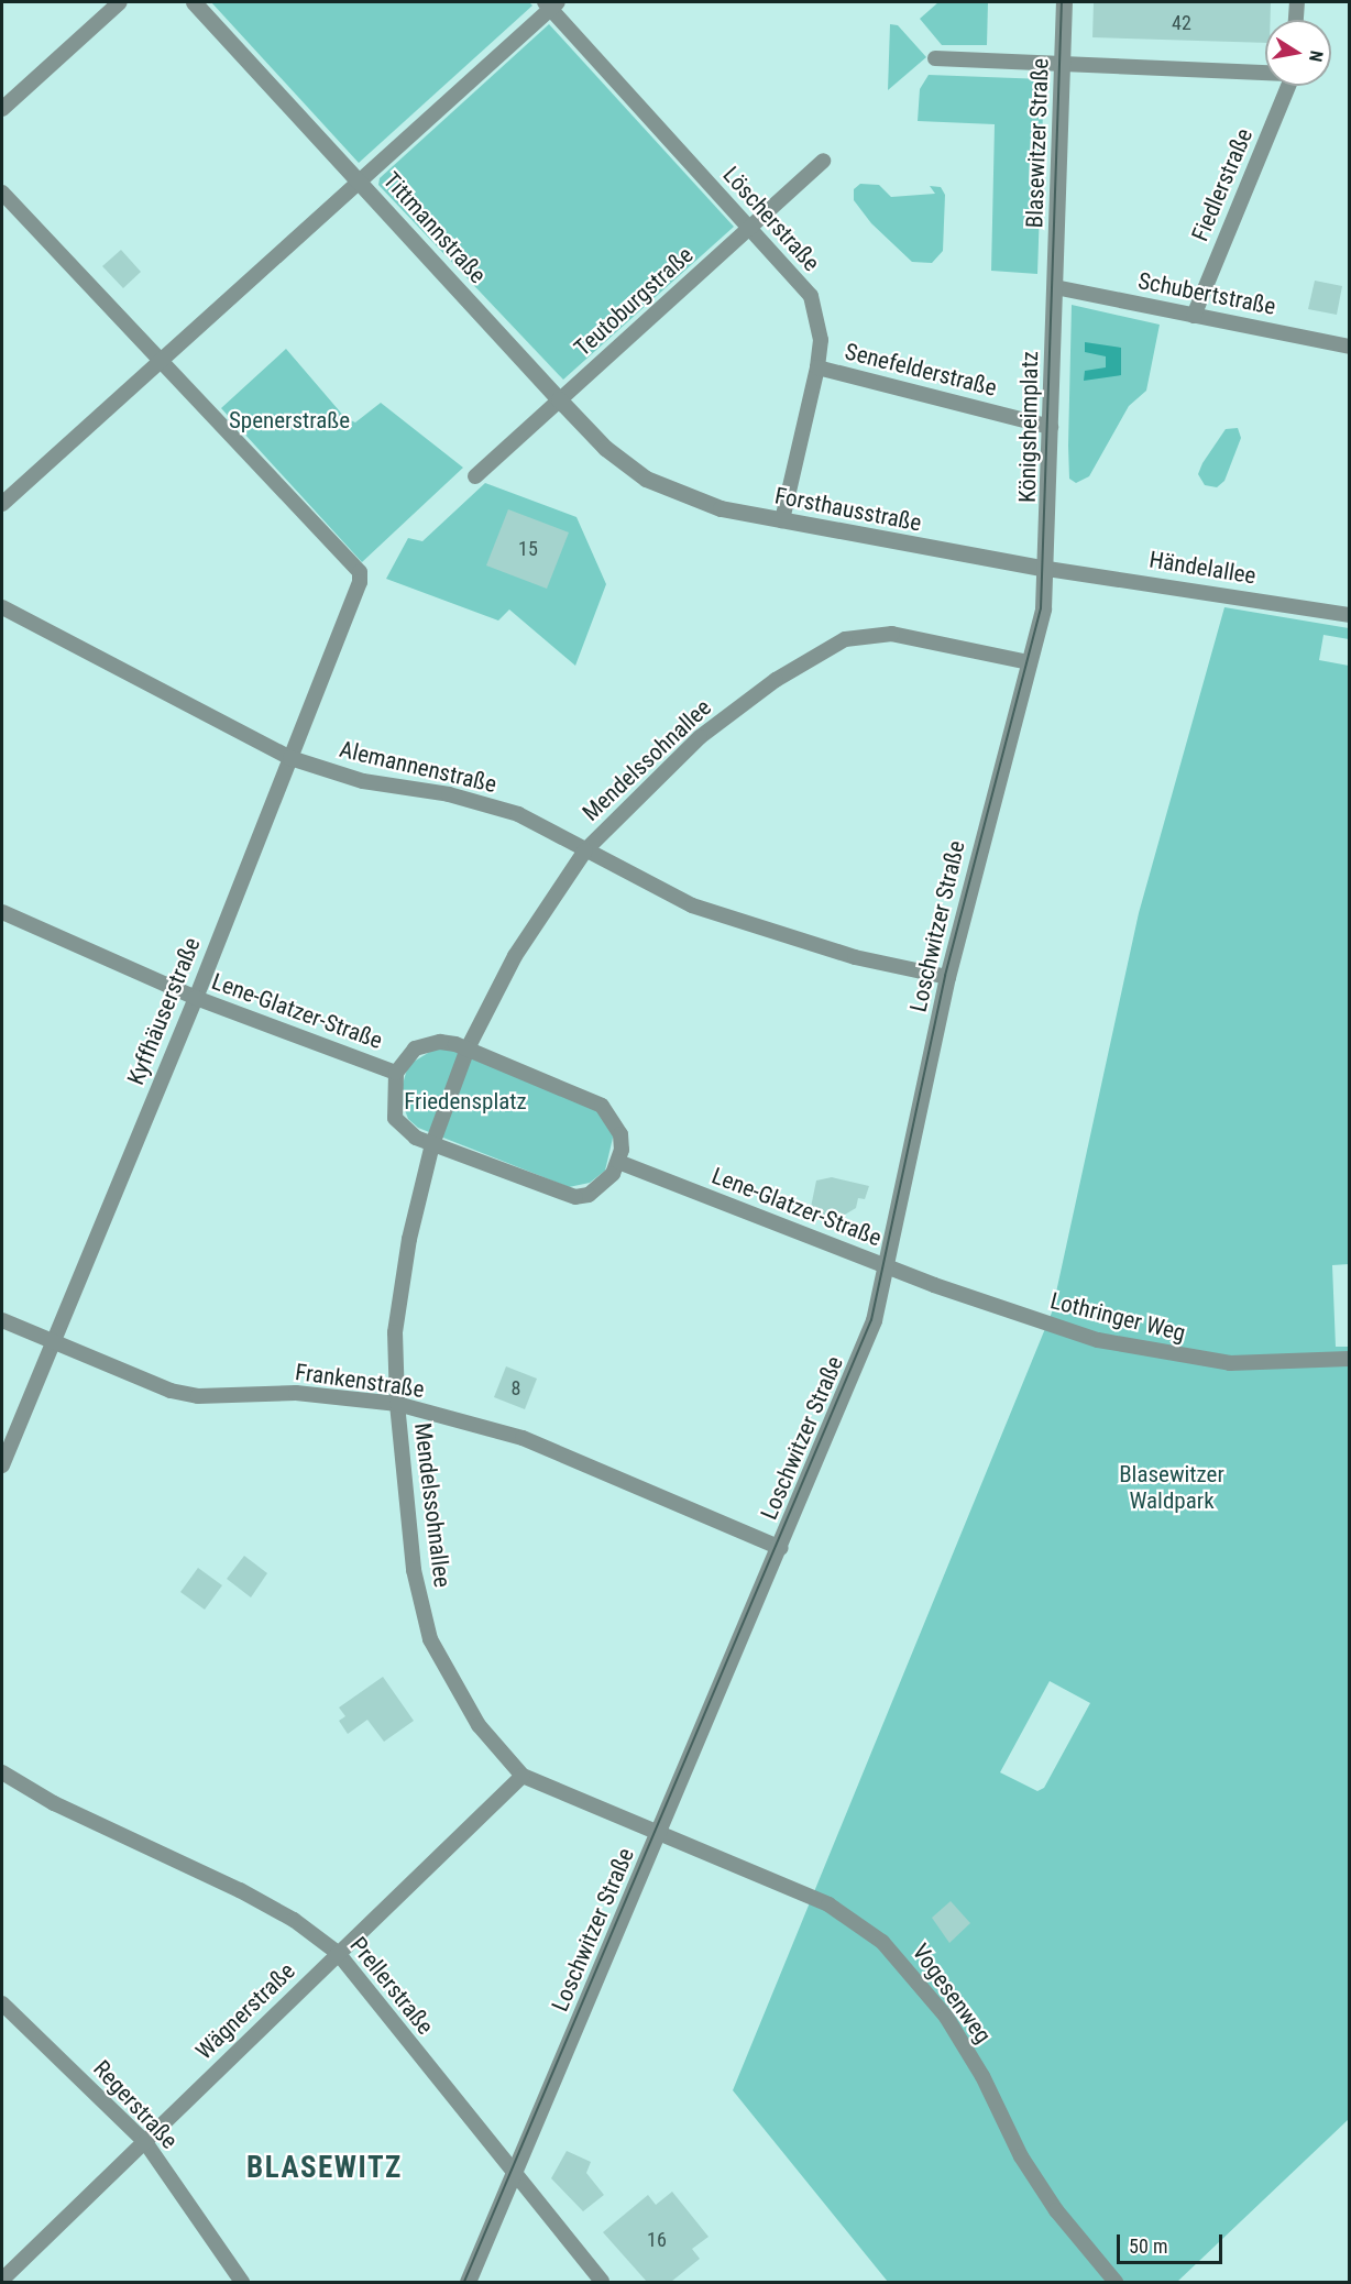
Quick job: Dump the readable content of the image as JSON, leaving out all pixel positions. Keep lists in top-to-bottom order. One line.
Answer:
{"streets":{"street":["Blasewitzer Straße","Fiedlerstraße","Löscherstraße","Tittmannstraße","Schubertstraße","Teutoburgstraße","Senefelderstraße","Königsheimplatz","Forsthausstraße","Händelallee","Mendelssohnallee","Alemannenstraße","Loschwitzer Straße","Kyffhäuserstraße","Lene-Glatzer-Straße","Lothringer Weg","Frankenstraße","Prellerstraße","Vogesenweg","Wägnerstraße","Regerstraße"]},"crossings":[["Blasewitzer Straße","Schubertstraße"],["Blasewitzer Straße","Königsheimplatz"],["Fiedlerstraße","Schubertstraße"],["Löscherstraße","Teutoburgstraße"],["Löscherstraße","Senefelderstraße"],["Löscherstraße","Forsthausstraße"],["Tittmannstraße","Teutoburgstraße"],["Tittmannstraße","Forsthausstraße"],["Schubertstraße","Königsheimplatz"],["Senefelderstraße","Königsheimplatz"],["Königsheimplatz","Forsthausstraße"],["Königsheimplatz","Händelallee"],["Königsheimplatz","Loschwitzer Straße"],["Forsthausstraße","Händelallee"],["Forsthausstraße","Loschwitzer Straße"],["Händelallee","Loschwitzer Straße"],["Mendelssohnallee","Alemannenstraße"],["Mendelssohnallee","Loschwitzer Straße"],["Mendelssohnallee","Frankenstraße"],["Mendelssohnallee","Vogesenweg"],["Mendelssohnallee","Wägnerstraße"],["Alemannenstraße","Loschwitzer Straße"],["Alemannenstraße","Kyffhäuserstraße"],["Loschwitzer Straße","Lene-Glatzer-Straße"],["Loschwitzer Straße","Lothringer Weg"],["Loschwitzer Straße","Frankenstraße"],["Loschwitzer Straße","Prellerstraße"],["Loschwitzer Straße","Vogesenweg"],["Kyffhäuserstraße","Lene-Glatzer-Straße"],["Kyffhäuserstraße","Frankenstraße"],["Lene-Glatzer-Straße","Lothringer Weg"],["Prellerstraße","Wägnerstraße"],["Wägnerstraße","Regerstraße"]],"districts":["BLASEWITZ"],"parks":["Spenerstraße","Friedensplatz","Blasewitzer Waldpark"],"house_numbers":["42","15","8","16"],"scale_bar":"50 m","north":"right"}
